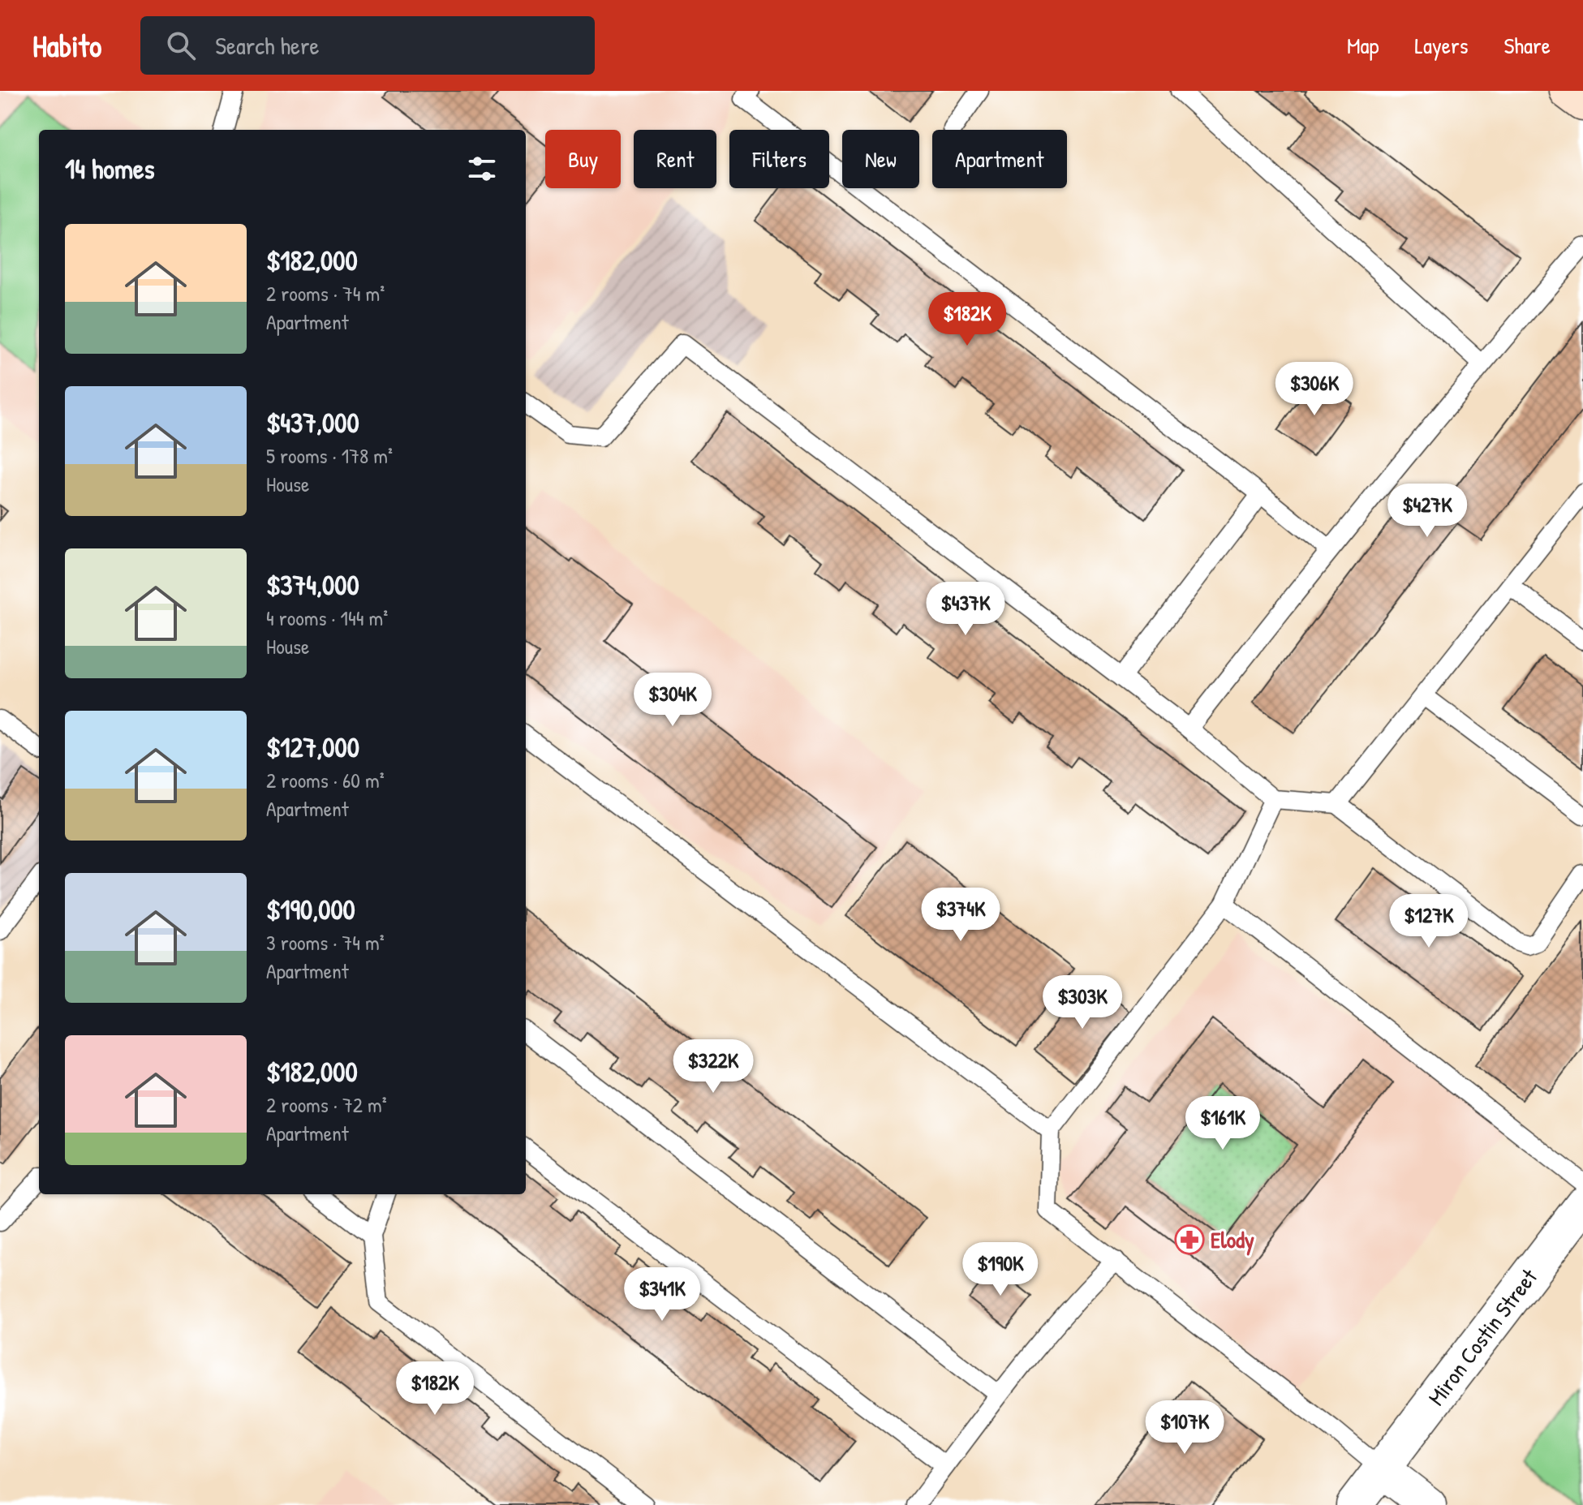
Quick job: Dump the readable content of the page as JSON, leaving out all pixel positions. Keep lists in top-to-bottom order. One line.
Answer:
{"streets":{"street":["Miron Costin Street"]},"places":{"pharmacy":["Elody"]},"page":{"header":"Habito","search":"Search here","nav":["Map","Layers","Share"],"chip":["Buy","Rent","Filters","New","Apartment"],"heading":"14 homes","list":[{"name":"$182,000","note":"2 rooms · 74 m² · Apartment"},{"name":"$437,000","note":"5 rooms · 178 m² · House"},{"name":"$374,000","note":"4 rooms · 144 m² · House"},{"name":"$127,000","note":"2 rooms · 60 m² · Apartment"},{"name":"$190,000","note":"3 rooms · 74 m² · Apartment"},{"name":"$182,000","note":"2 rooms · 72 m² · Apartment"}],"price":["$182K","$306K","$427K","$437K","$304K","$374K","$127K","$303K","$322K","$161K","$190K","$341K","$182K","$107K"]}}
